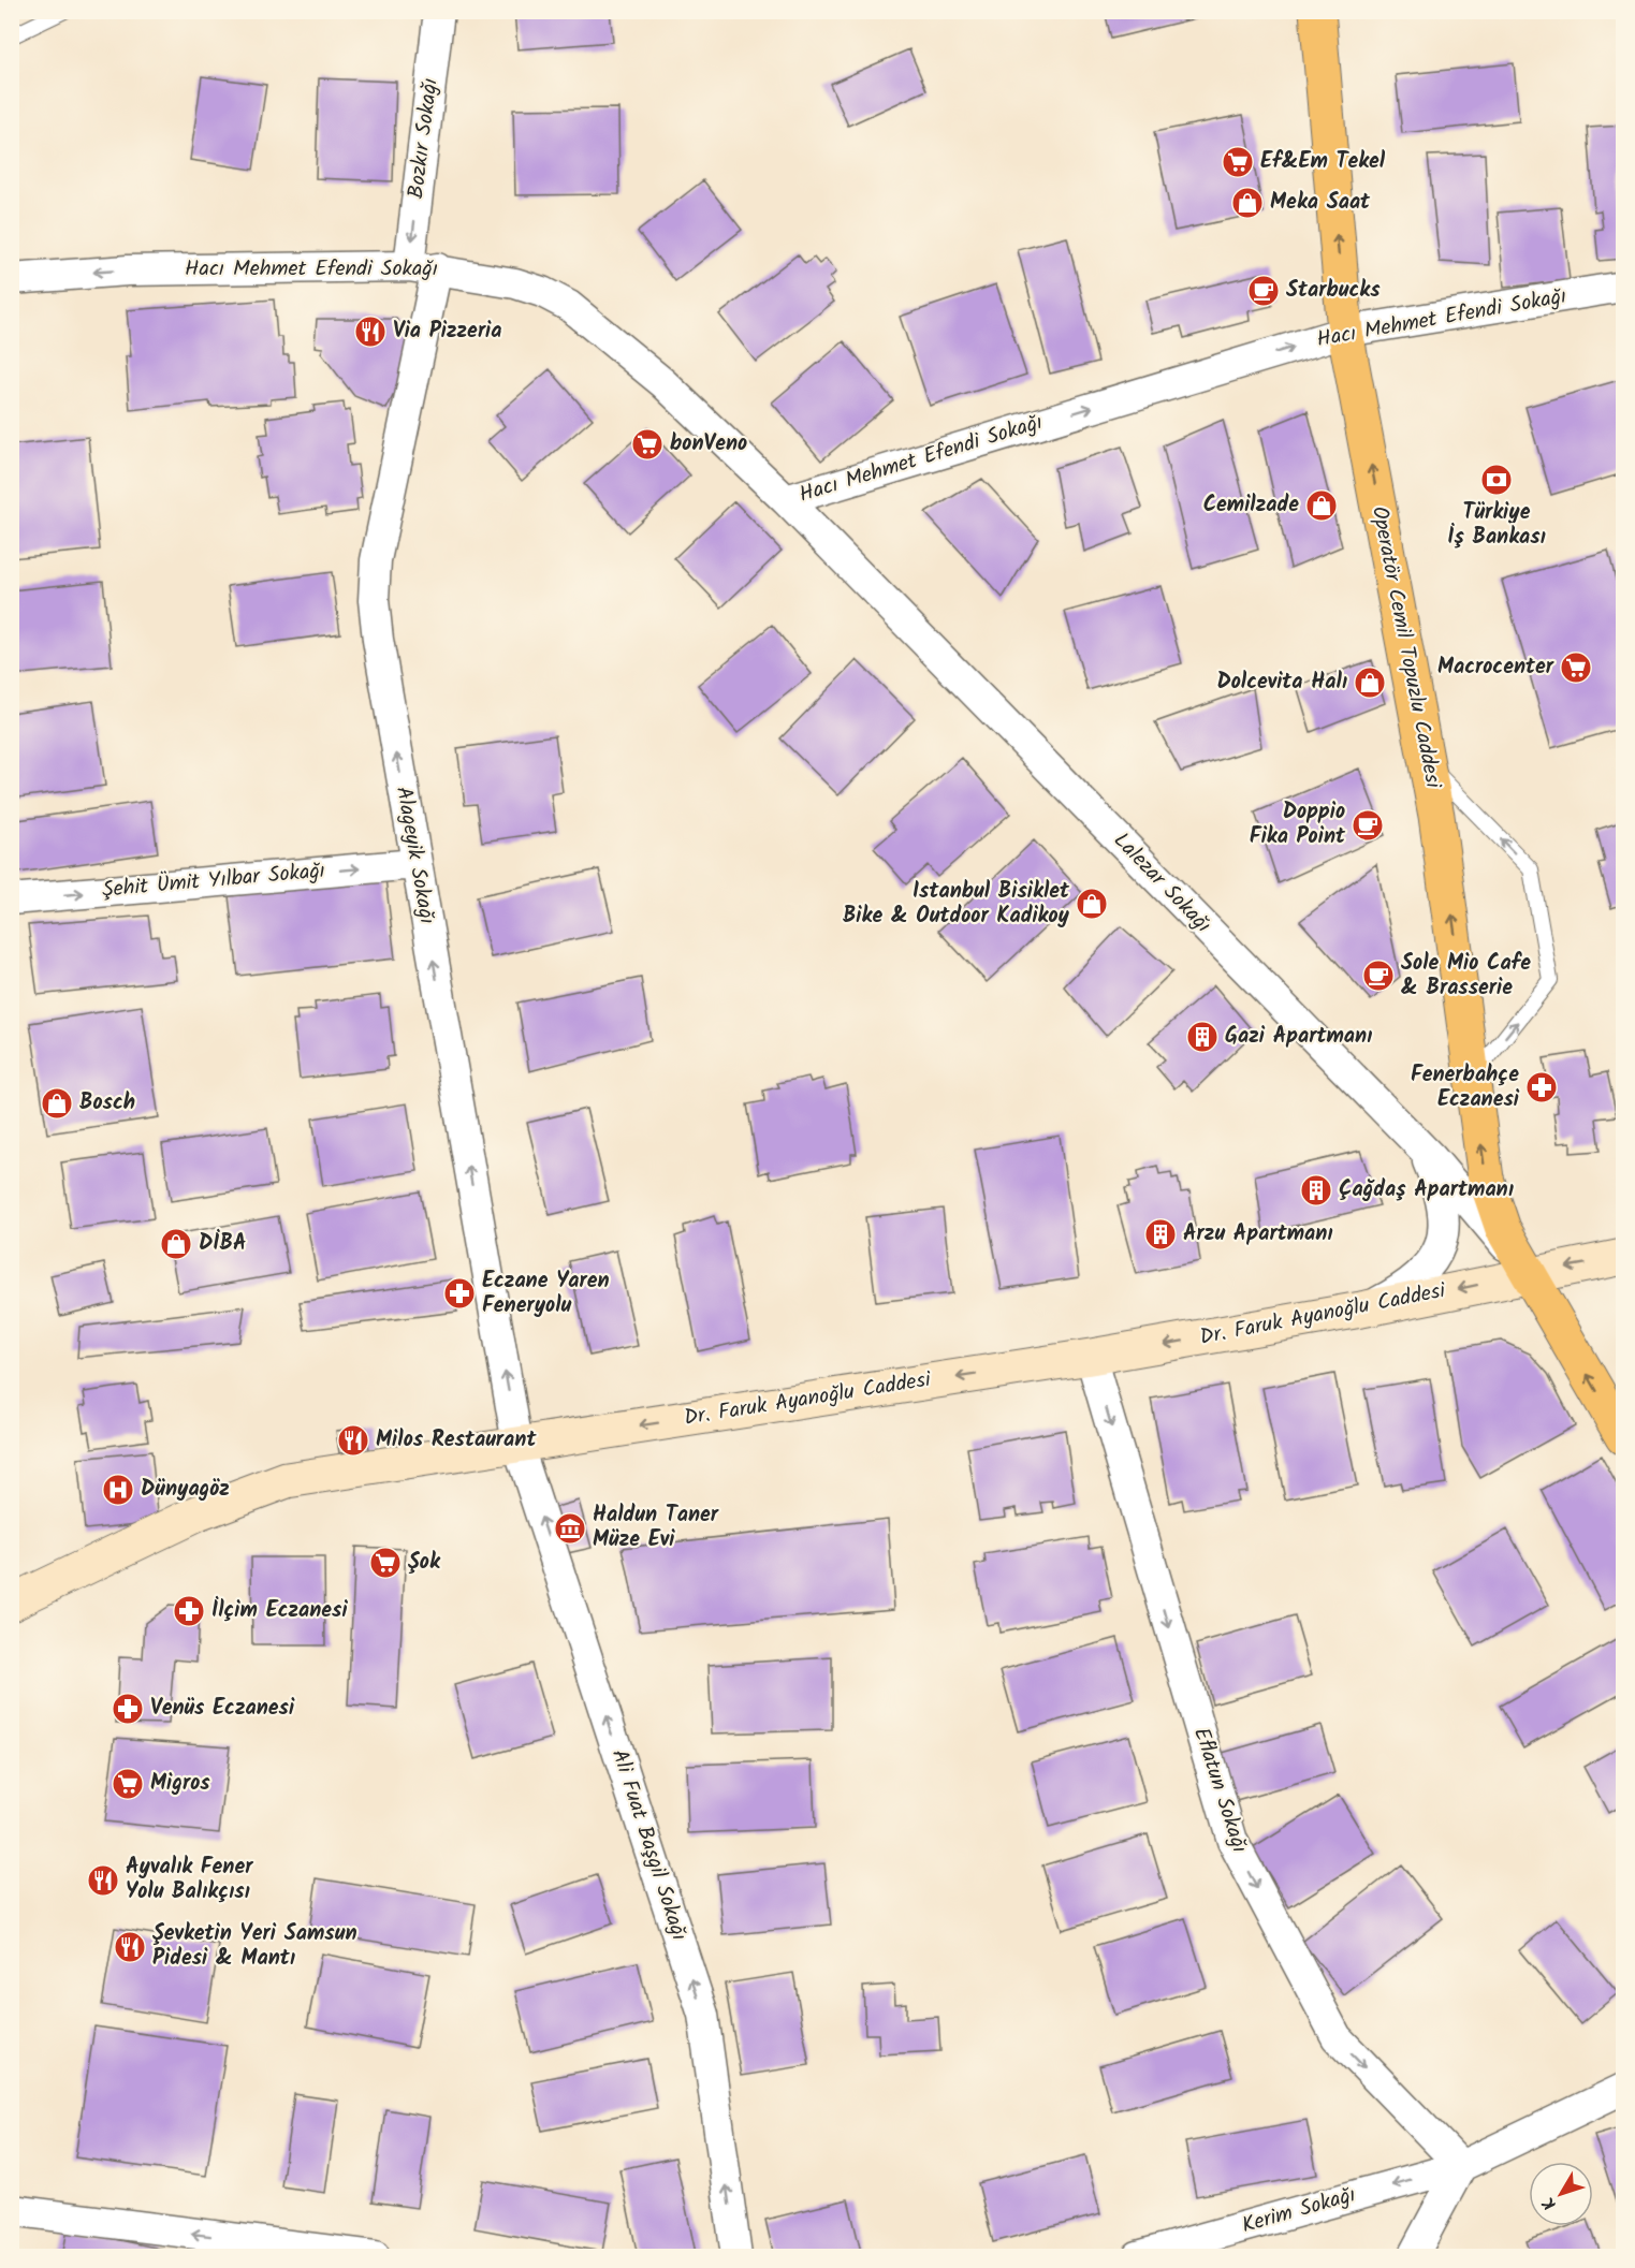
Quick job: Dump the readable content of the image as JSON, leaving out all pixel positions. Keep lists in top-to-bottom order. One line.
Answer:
{"streets":{"main road":["Operatör Cemil Topuzlu Caddesi"],"street":["Bozkır Sokağı","Hacı Mehmet Efendi Sokağı","Alageyik Sokağı","Şehit Ümit Yılbar Sokağı","Lalezar Sokağı","Dr. Faruk Ayanoğlu Caddesi","Eflatun Sokağı","Ali Fuat Başgil Sokağı","Kerim Sokağı"]},"crossings":[["Bozkır Sokağı","Hacı Mehmet Efendi Sokağı"],["Bozkır Sokağı","Alageyik Sokağı"],["Hacı Mehmet Efendi Sokağı","Operatör Cemil Topuzlu Caddesi"],["Hacı Mehmet Efendi Sokağı","Alageyik Sokağı"],["Hacı Mehmet Efendi Sokağı","Lalezar Sokağı"],["Operatör Cemil Topuzlu Caddesi","Lalezar Sokağı"],["Operatör Cemil Topuzlu Caddesi","Dr. Faruk Ayanoğlu Caddesi"],["Alageyik Sokağı","Şehit Ümit Yılbar Sokağı"],["Alageyik Sokağı","Dr. Faruk Ayanoğlu Caddesi"],["Alageyik Sokağı","Ali Fuat Başgil Sokağı"],["Lalezar Sokağı","Dr. Faruk Ayanoğlu Caddesi"],["Dr. Faruk Ayanoğlu Caddesi","Eflatun Sokağı"],["Dr. Faruk Ayanoğlu Caddesi","Ali Fuat Başgil Sokağı"],["Eflatun Sokağı","Kerim Sokağı"]],"one_way":["Bozkır Sokağı","Operatör Cemil Topuzlu Caddesi","Alageyik Sokağı","Şehit Ümit Yılbar Sokağı","Dr. Faruk Ayanoğlu Caddesi","Eflatun Sokağı","Ali Fuat Başgil Sokağı","Kerim Sokağı"],"places":{"supermarket":["Ef&Em Tekel","bonVeno","Macrocenter","Şok","Migros"],"shop":["Meka Saat","Cemilzade","Dolcevita Halı","Istanbul Bisiklet Bike & Outdoor Kadikoy","Bosch","DİBA"],"cafe":["Starbucks","Doppio Fika Point","Sole Mio Cafe & Brasserie"],"restaurant":["Via Pizzeria","Milos Restaurant","Ayvalık Fener Yolu Balıkçısı","Şevketin Yeri Samsun Pidesi & Mantı"],"bank":["Türkiye İş Bankası"],"building":["Gazi Apartmanı","Çağdaş Apartmanı","Arzu Apartmanı"],"pharmacy":["Fenerbahçe Eczanesi","Eczane Yaren Feneryolu","İlçim Eczanesi","Venüs Eczanesi"],"hospital":["Dünyagöz"],"museum":["Haldun Taner Müze Evi"]},"north":"bottom left"}
